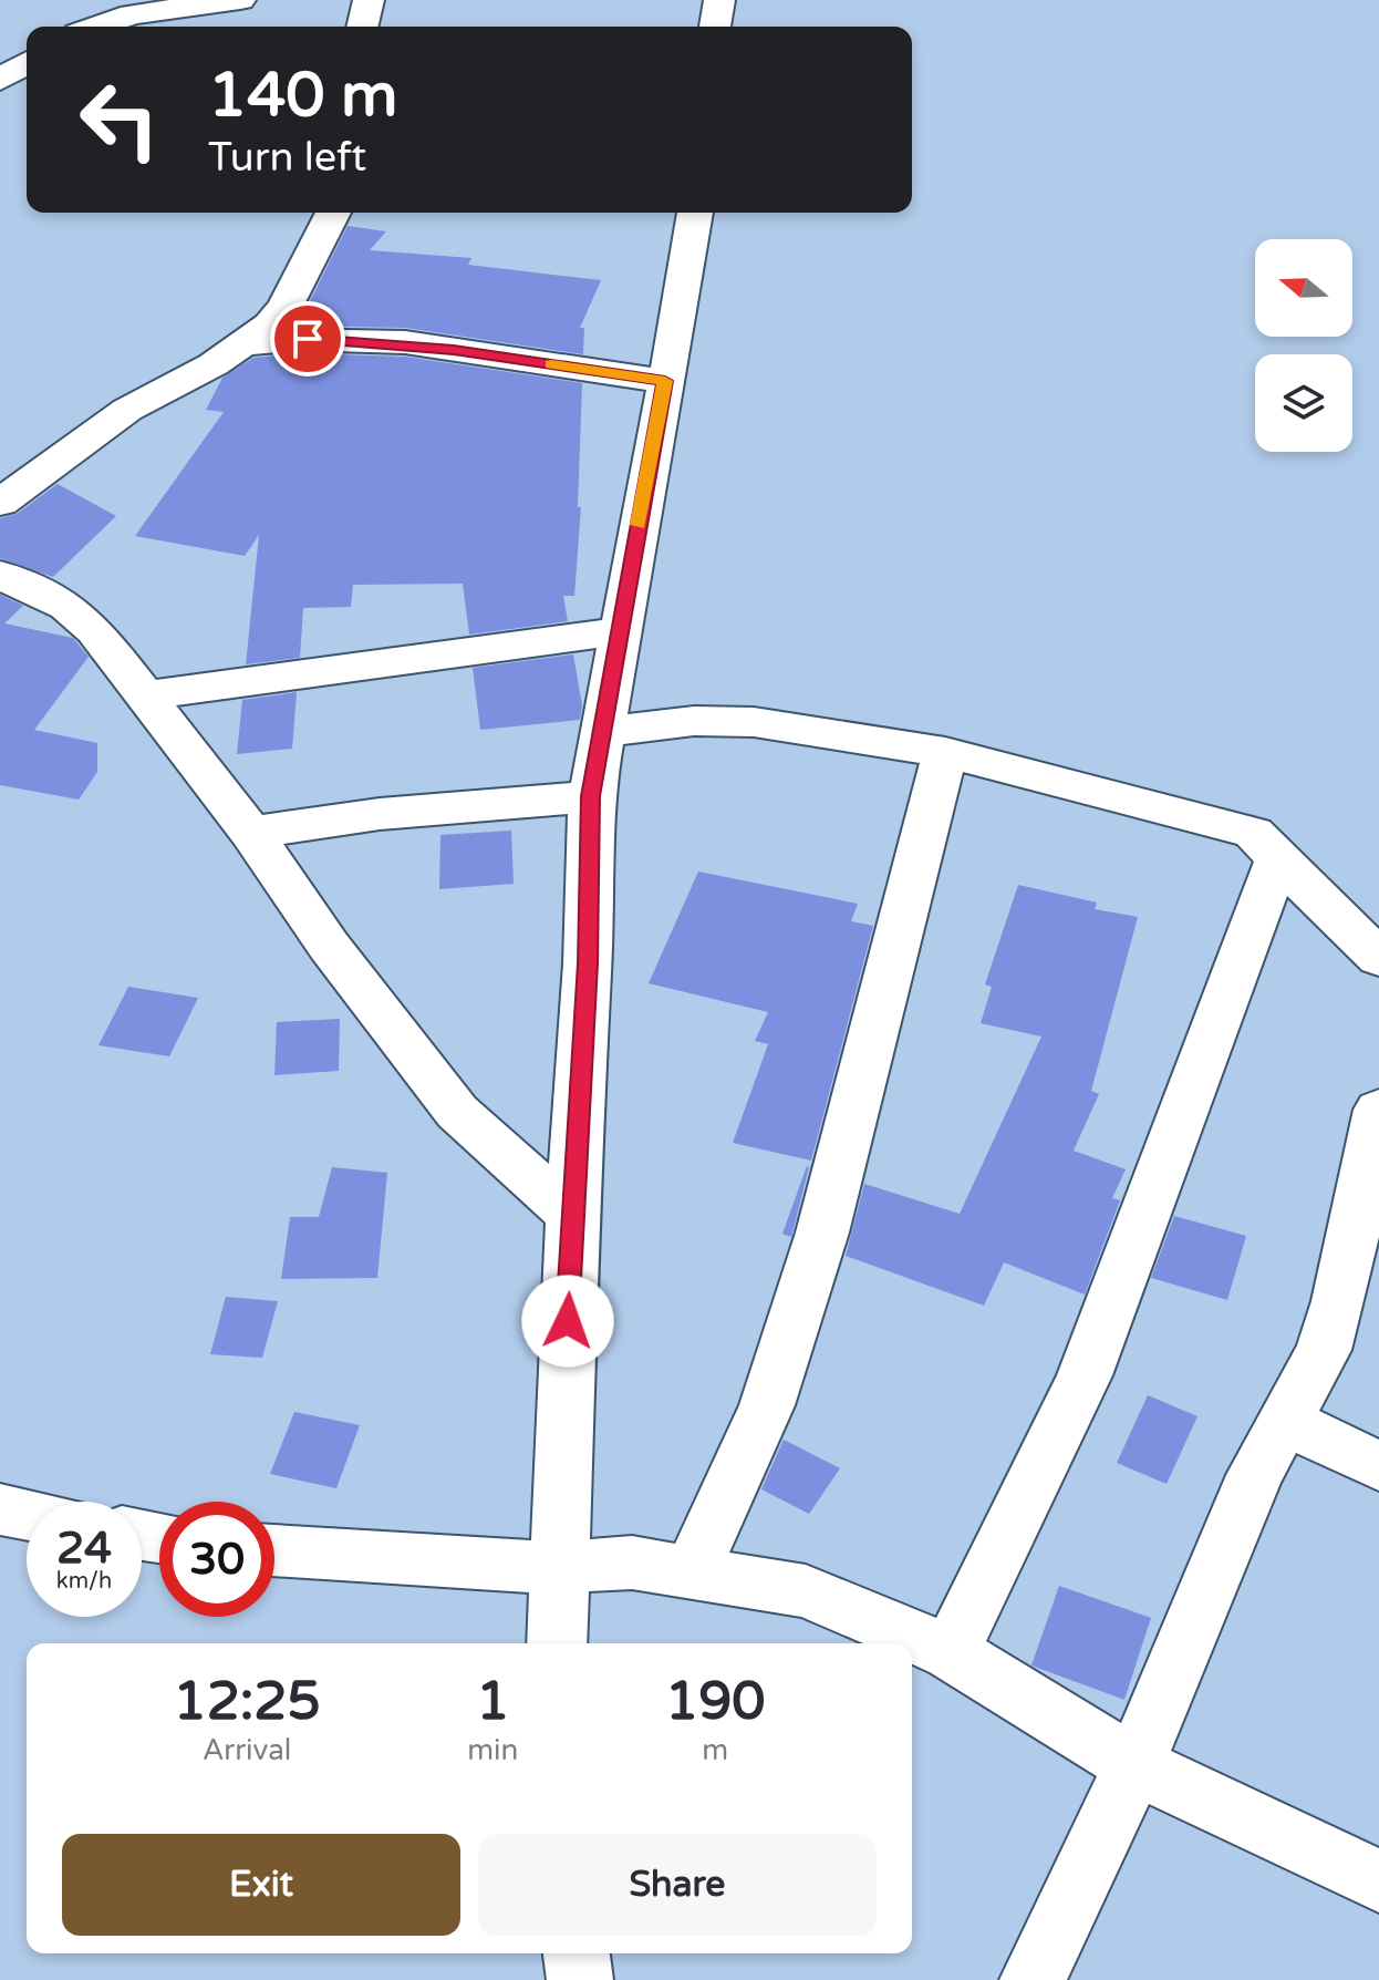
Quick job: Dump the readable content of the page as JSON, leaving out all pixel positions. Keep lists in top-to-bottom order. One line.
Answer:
{"north":"left","page":{"turn":["140 m","Turn left"],"speed":"24 km/h","limit":"30","eta":["12:25","Arrival","1","min","190","m"],"buttons":["Exit","Share"]}}
